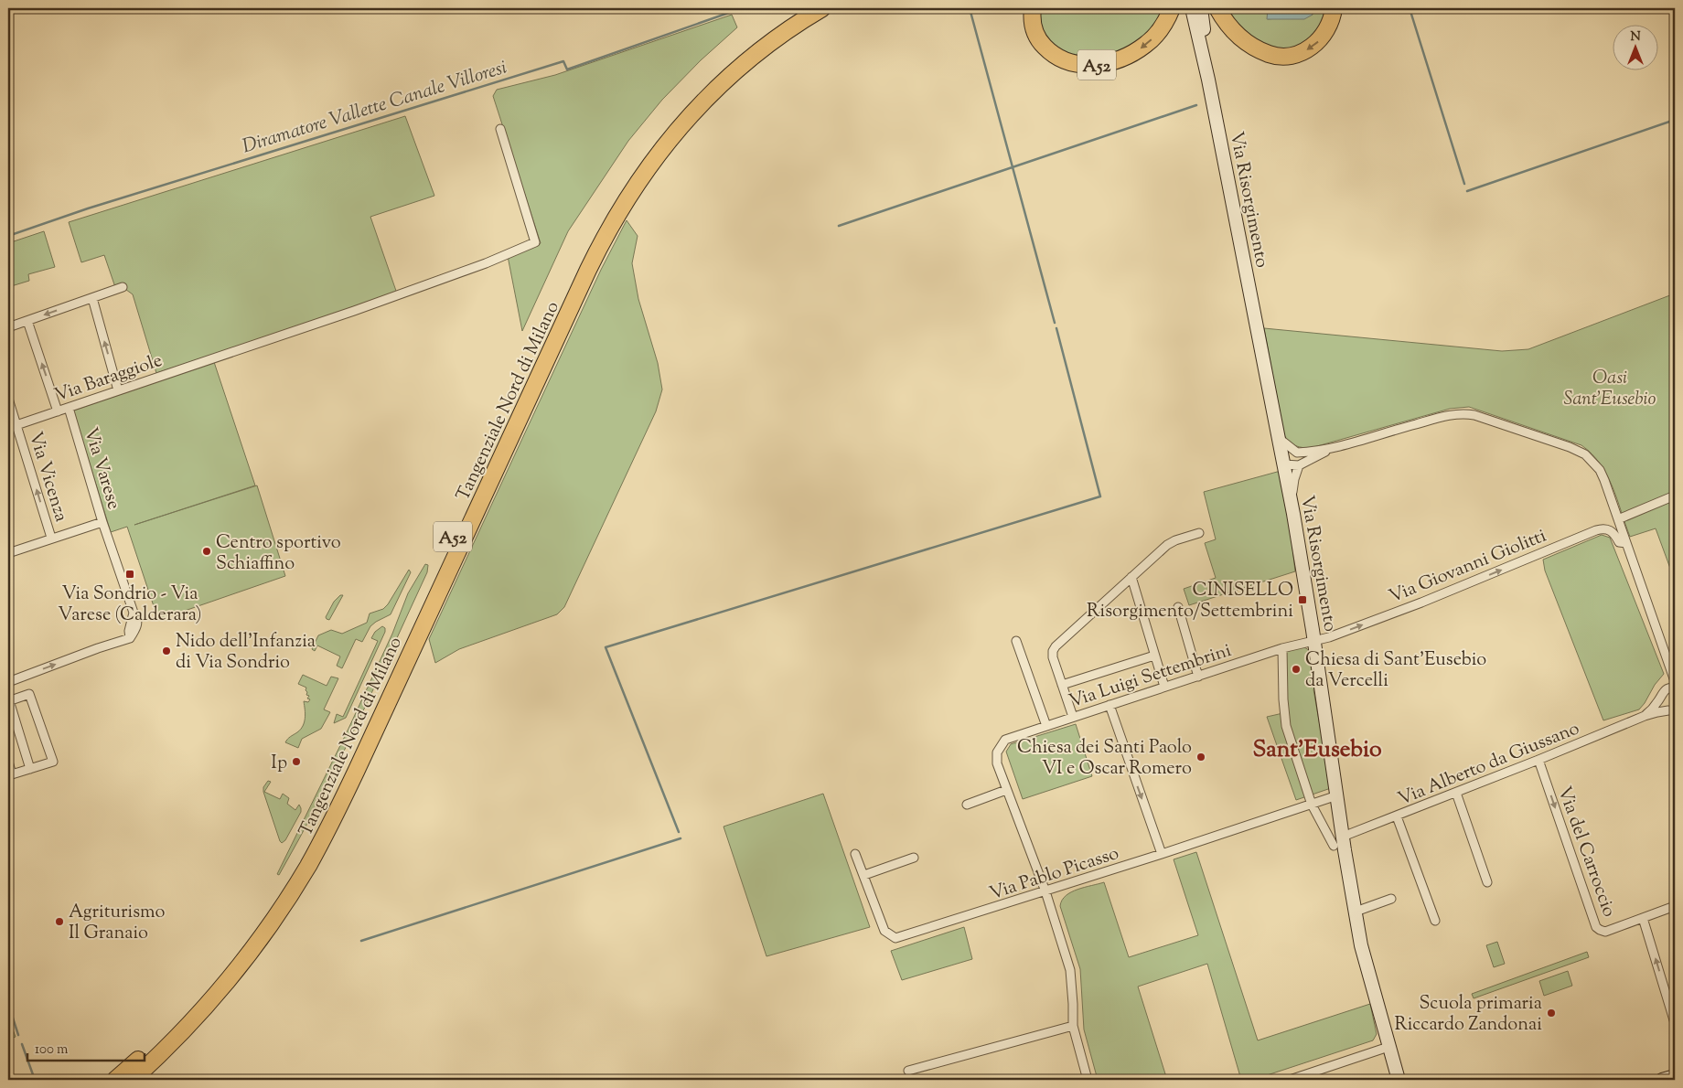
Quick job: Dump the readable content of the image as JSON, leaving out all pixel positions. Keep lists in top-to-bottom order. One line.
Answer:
{"streets":{"highway":["A52","Tangenziale Nord di Milano"],"street":["Via Risorgimento","Via Baraggiole","Via Varese","Via Vicenza","Via Giovanni Giolitti","Via Luigi Settembrini","Via Alberto da Giussano","Via del Carroccio","Via Pablo Picasso"]},"crossings":[["Via Risorgimento","Via Giovanni Giolitti"],["Via Risorgimento","Via Luigi Settembrini"],["Via Risorgimento","Via Alberto da Giussano"],["Via Risorgimento","Via Pablo Picasso"],["Via Baraggiole","Via Varese"],["Via Baraggiole","Via Vicenza"],["Via Varese","Via Vicenza"],["Via Giovanni Giolitti","Via Luigi Settembrini"],["Via Alberto da Giussano","Via del Carroccio"]],"one_way":["Via Vicenza","Via Giovanni Giolitti"],"districts":["Sant'Eusebio"],"water":["Diramatore Vallette Canale Villoresi"],"parks":["Oasi Sant'Eusebio"],"places":{"other":["Centro sportivo Schiaffino","Nido dell'Infanzia di Via Sondrio","Chiesa di Sant'Eusebio da Vercelli","Chiesa dei Santi Paolo VI e Oscar Romero","Ip","Agriturismo Il Granaio","Scuola primaria Riccardo Zandonai"],"transit":["Via Sondrio - Via Varese (Calderara)","CINISELLO Risorgimento/Settembrini"]},"scale_bar":"100 m","north":"top"}
